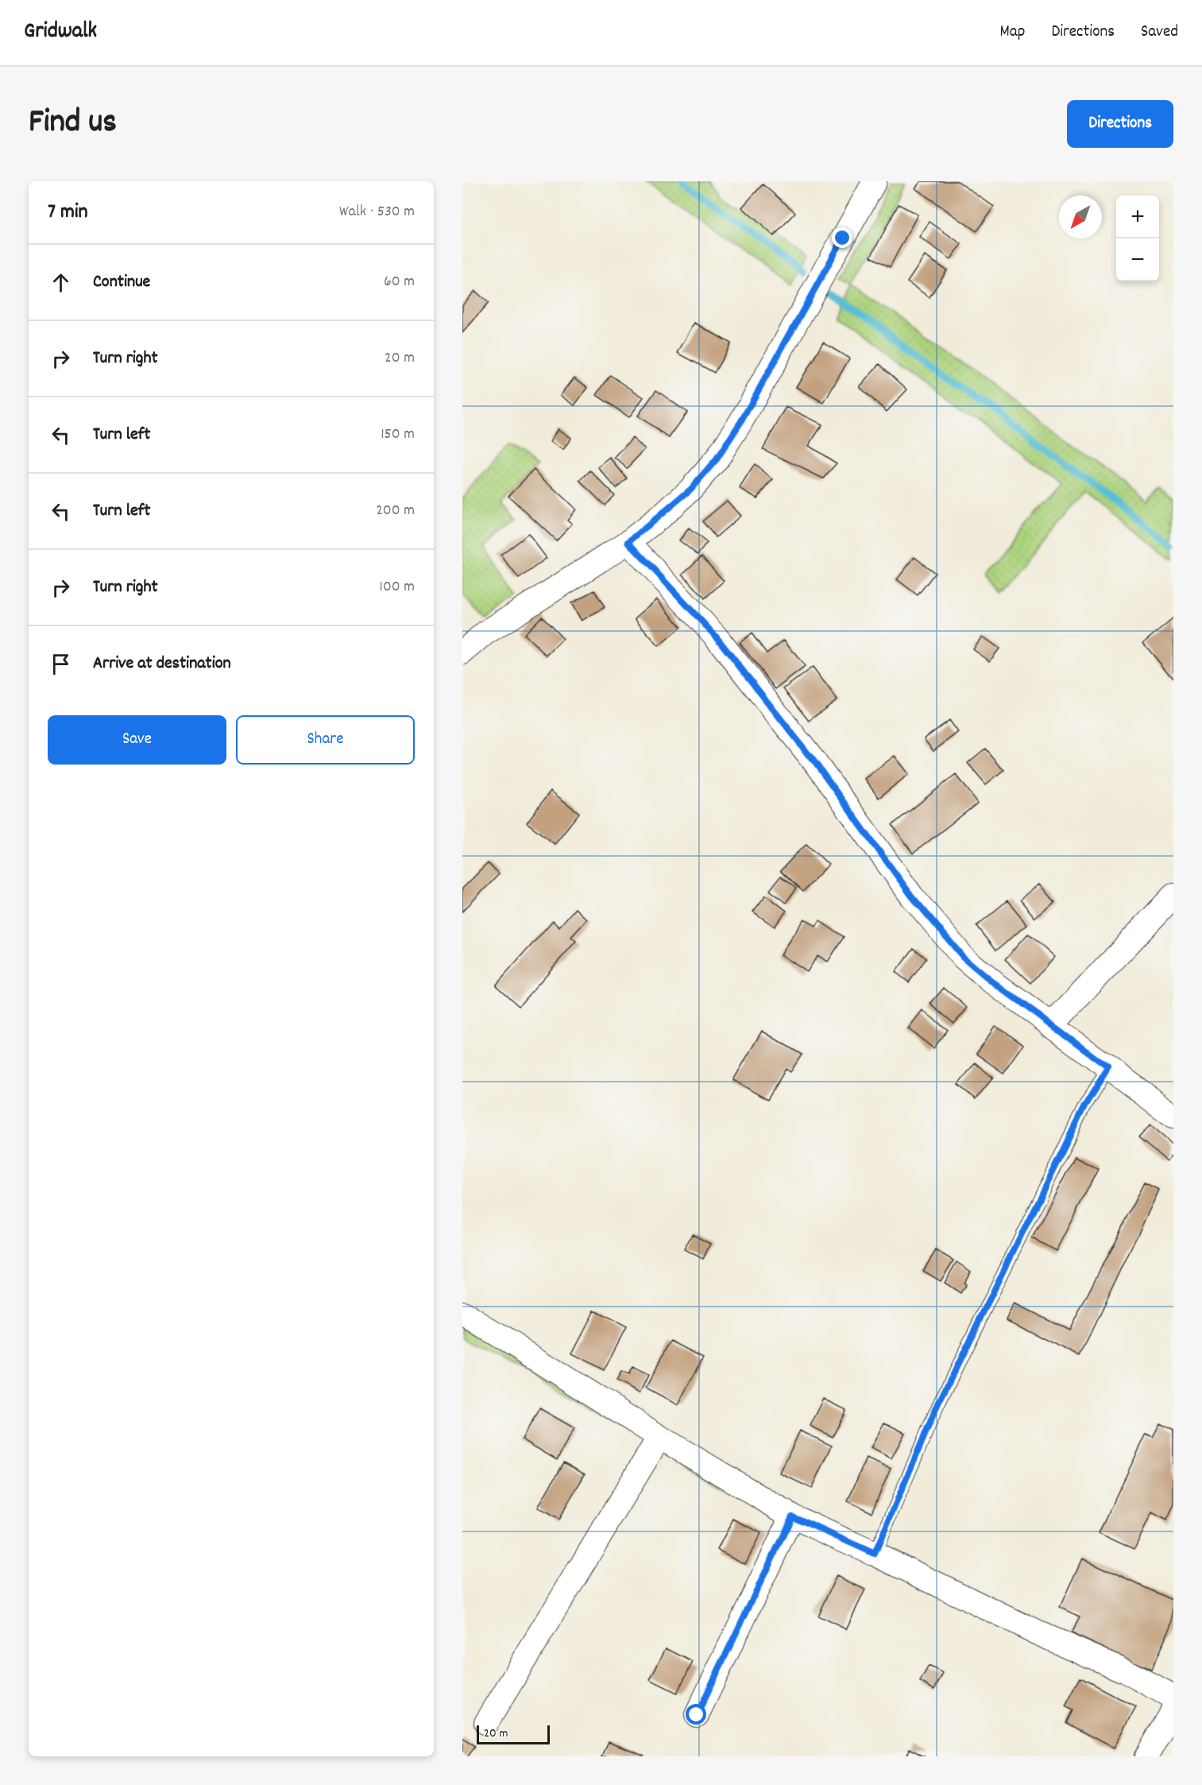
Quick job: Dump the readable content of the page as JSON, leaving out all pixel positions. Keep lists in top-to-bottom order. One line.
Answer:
{"scale_bar":"20 m","north":"bottom left","page":{"header":"Gridwalk","nav":["Map","Directions","Saved"],"title":"Find us","buttons":["Directions",["Save","Share"]],"heading":["7 min","Walk · 530 m"],"map_buttons":["+","−"],"list":[["Continue","60 m"],["Turn right","20 m"],["Turn left","150 m"],["Turn left","200 m"],["Turn right","100 m"],"Arrive at destination"],"scale":"20 m"}}
